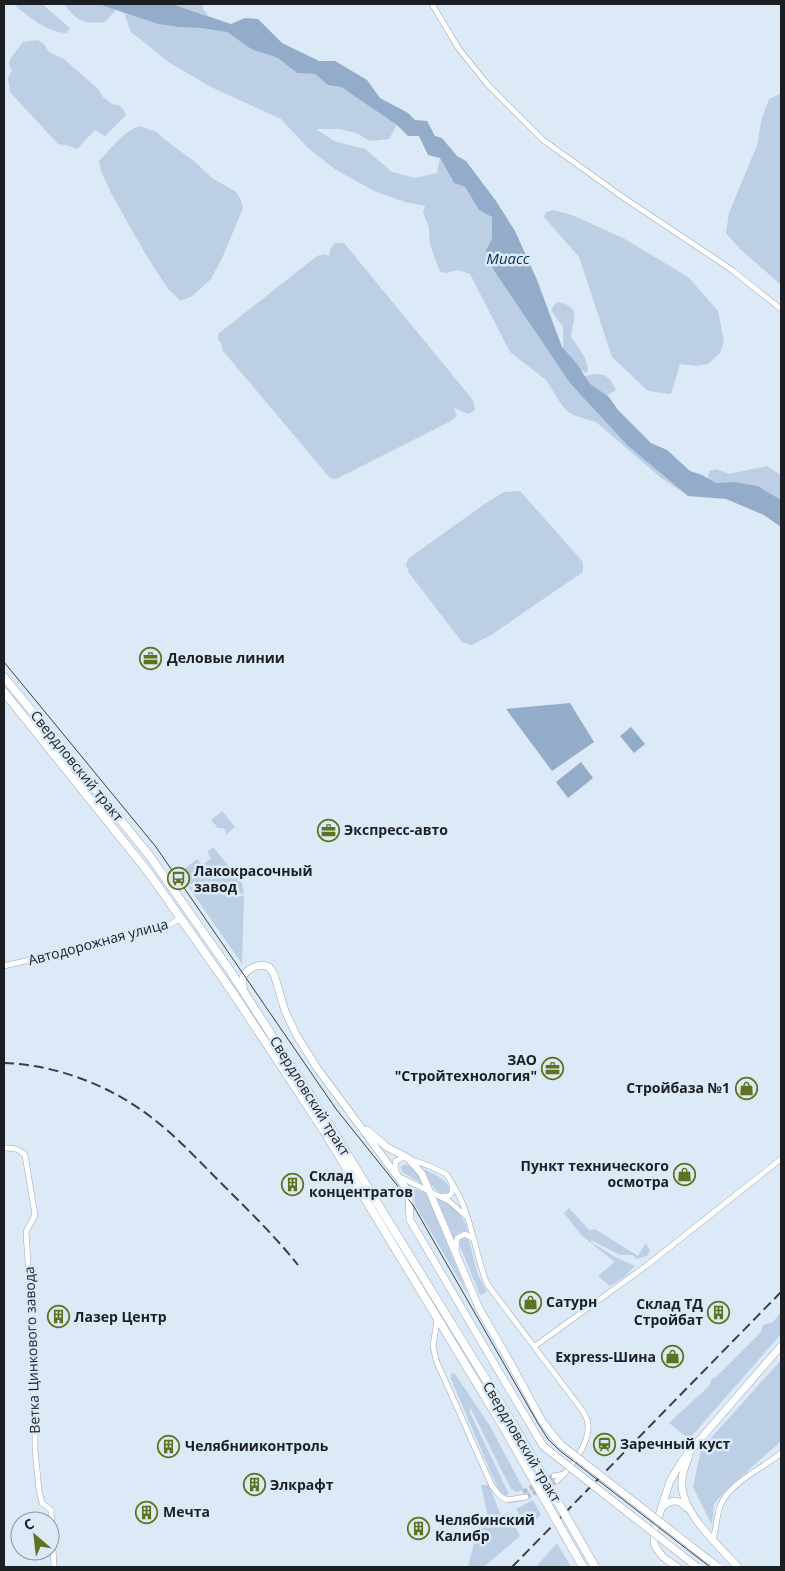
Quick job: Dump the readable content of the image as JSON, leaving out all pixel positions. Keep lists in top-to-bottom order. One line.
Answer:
{"streets":{"main road":["Свердловский тракт","Автодорожная улица"],"street":["Ветка Цинкового завода"]},"crossings":[["Свердловский тракт","Автодорожная улица"]],"water":["Миасс"],"places":{"office":["Деловые линии","Экспресс-авто","ЗАО \"Стройтехнология\""],"bus stop":["Лакокрасочный завод"],"shop":["Стройбаза №1","Пункт технического осмотра","Сатурн","Express-Шина"],"building":["Склад концентратов","Склад ТД Стройбат","Лазер Центр","Челябнииконтроль","Элкрафт","Мечта","Челябинский Калибр"],"station":["Заречный куст"]},"north":"top left"}
